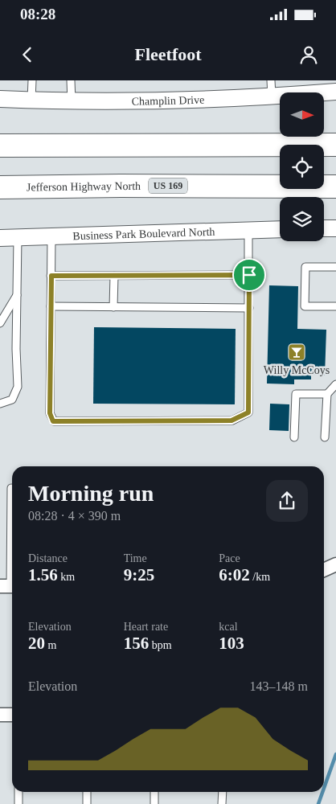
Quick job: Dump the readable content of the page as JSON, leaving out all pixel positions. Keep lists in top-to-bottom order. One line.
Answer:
{"streets":{"highway":["US 169","Jefferson Highway North"],"street":["Champlin Drive","Business Park Boulevard North"]},"places":{"bar":["Willy McCoys"]},"north":"right","page":{"status":"08:28","header":"Fleetfoot","heading":["Morning run","08:28 · 4 × 390 m"],"stats":[["Distance","1.56 km"],["Time","9:25"],["Pace","6:02 /km"],["Elevation","20 m"],["Heart rate","156 bpm"],["kcal","103"]],"chart":["Elevation","143–148 m"]}}
